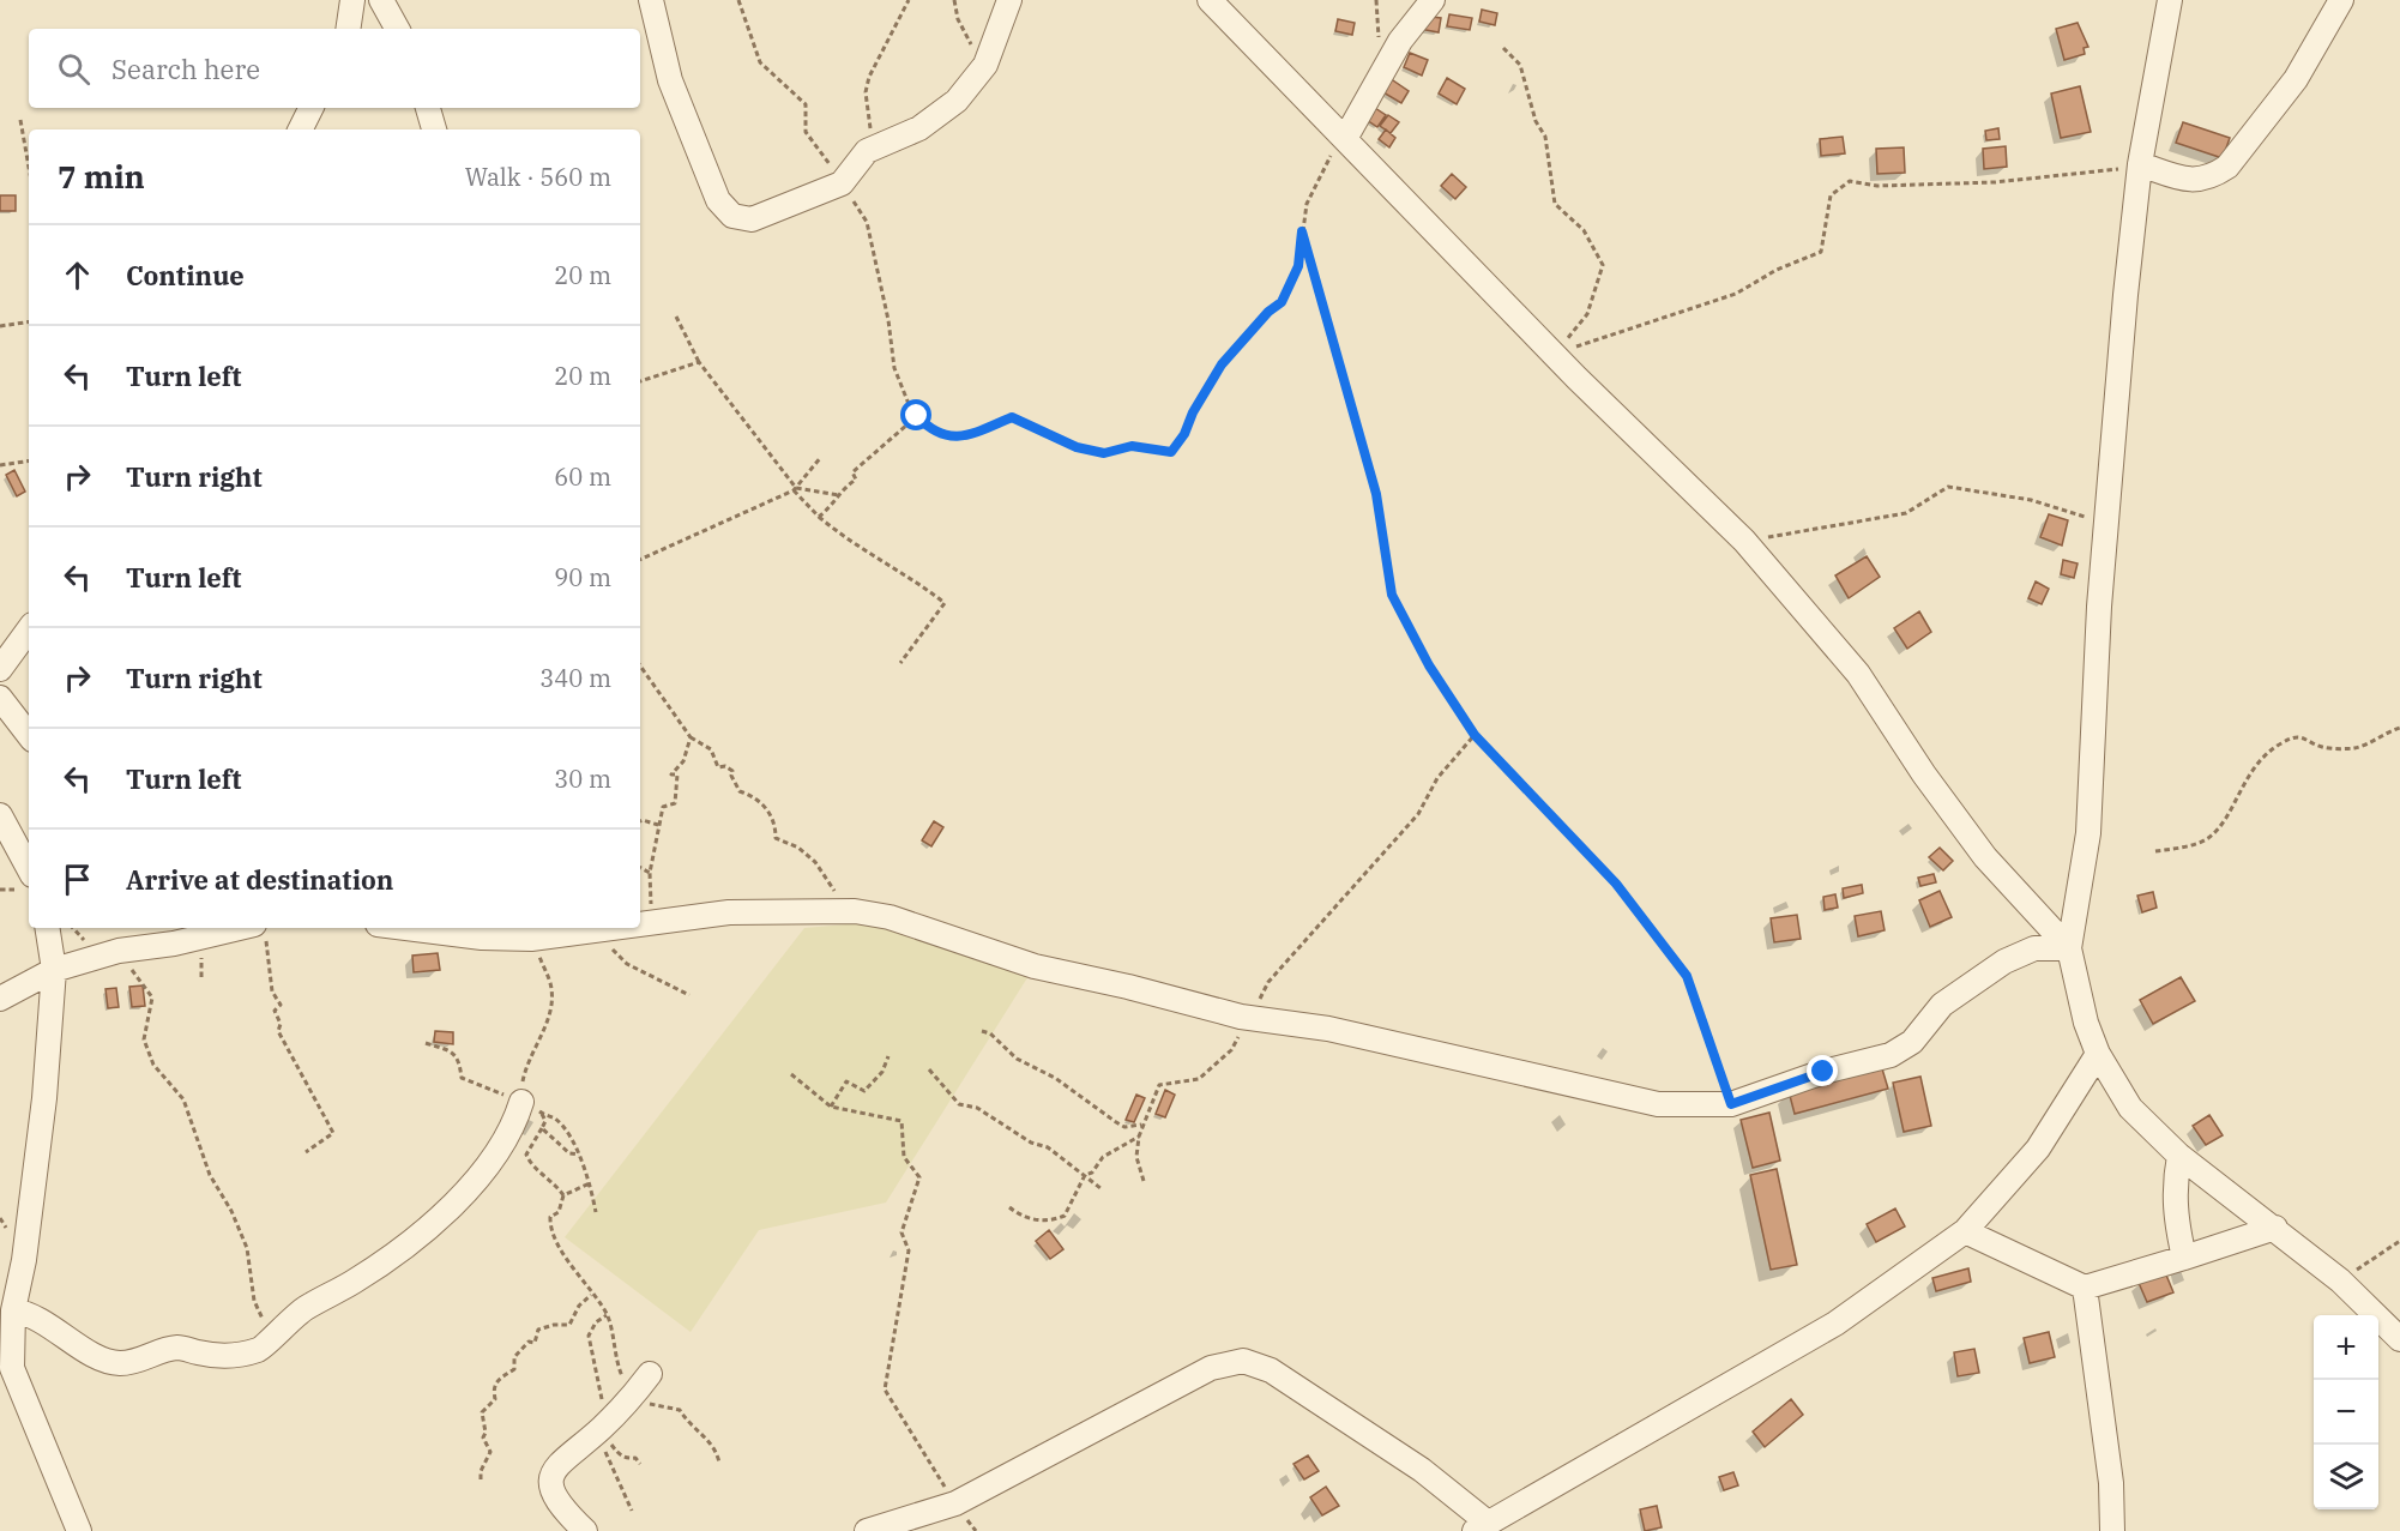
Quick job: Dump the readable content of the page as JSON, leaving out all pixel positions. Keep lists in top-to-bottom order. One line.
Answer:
{"page":{"search":"Search here","heading":["7 min","Walk · 560 m"],"list":[["Continue","20 m"],["Turn left","20 m"],["Turn right","60 m"],["Turn left","90 m"],["Turn right","340 m"],["Turn left","30 m"],"Arrive at destination"],"map_buttons":["+","−"]}}
